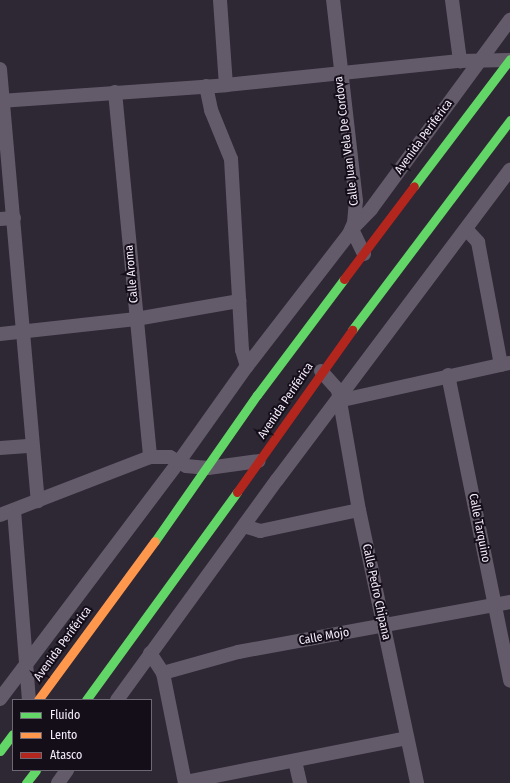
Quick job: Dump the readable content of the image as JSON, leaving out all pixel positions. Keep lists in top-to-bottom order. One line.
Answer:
{"streets":{"street":["Avenida Periferica","Calle Juan Vela De Cordova","Calle Aroma","Avenida Periférica","Calle Tarquino","Calle Pedro Chipana","Calle Mojo"]},"crossings":[["Avenida Periferica","Calle Juan Vela De Cordova"],["Avenida Periférica","Calle Pedro Chipana"],["Calle Tarquino","Calle Mojo"],["Calle Pedro Chipana","Calle Mojo"]],"legend":["Fluido","Lento","Atasco"]}
